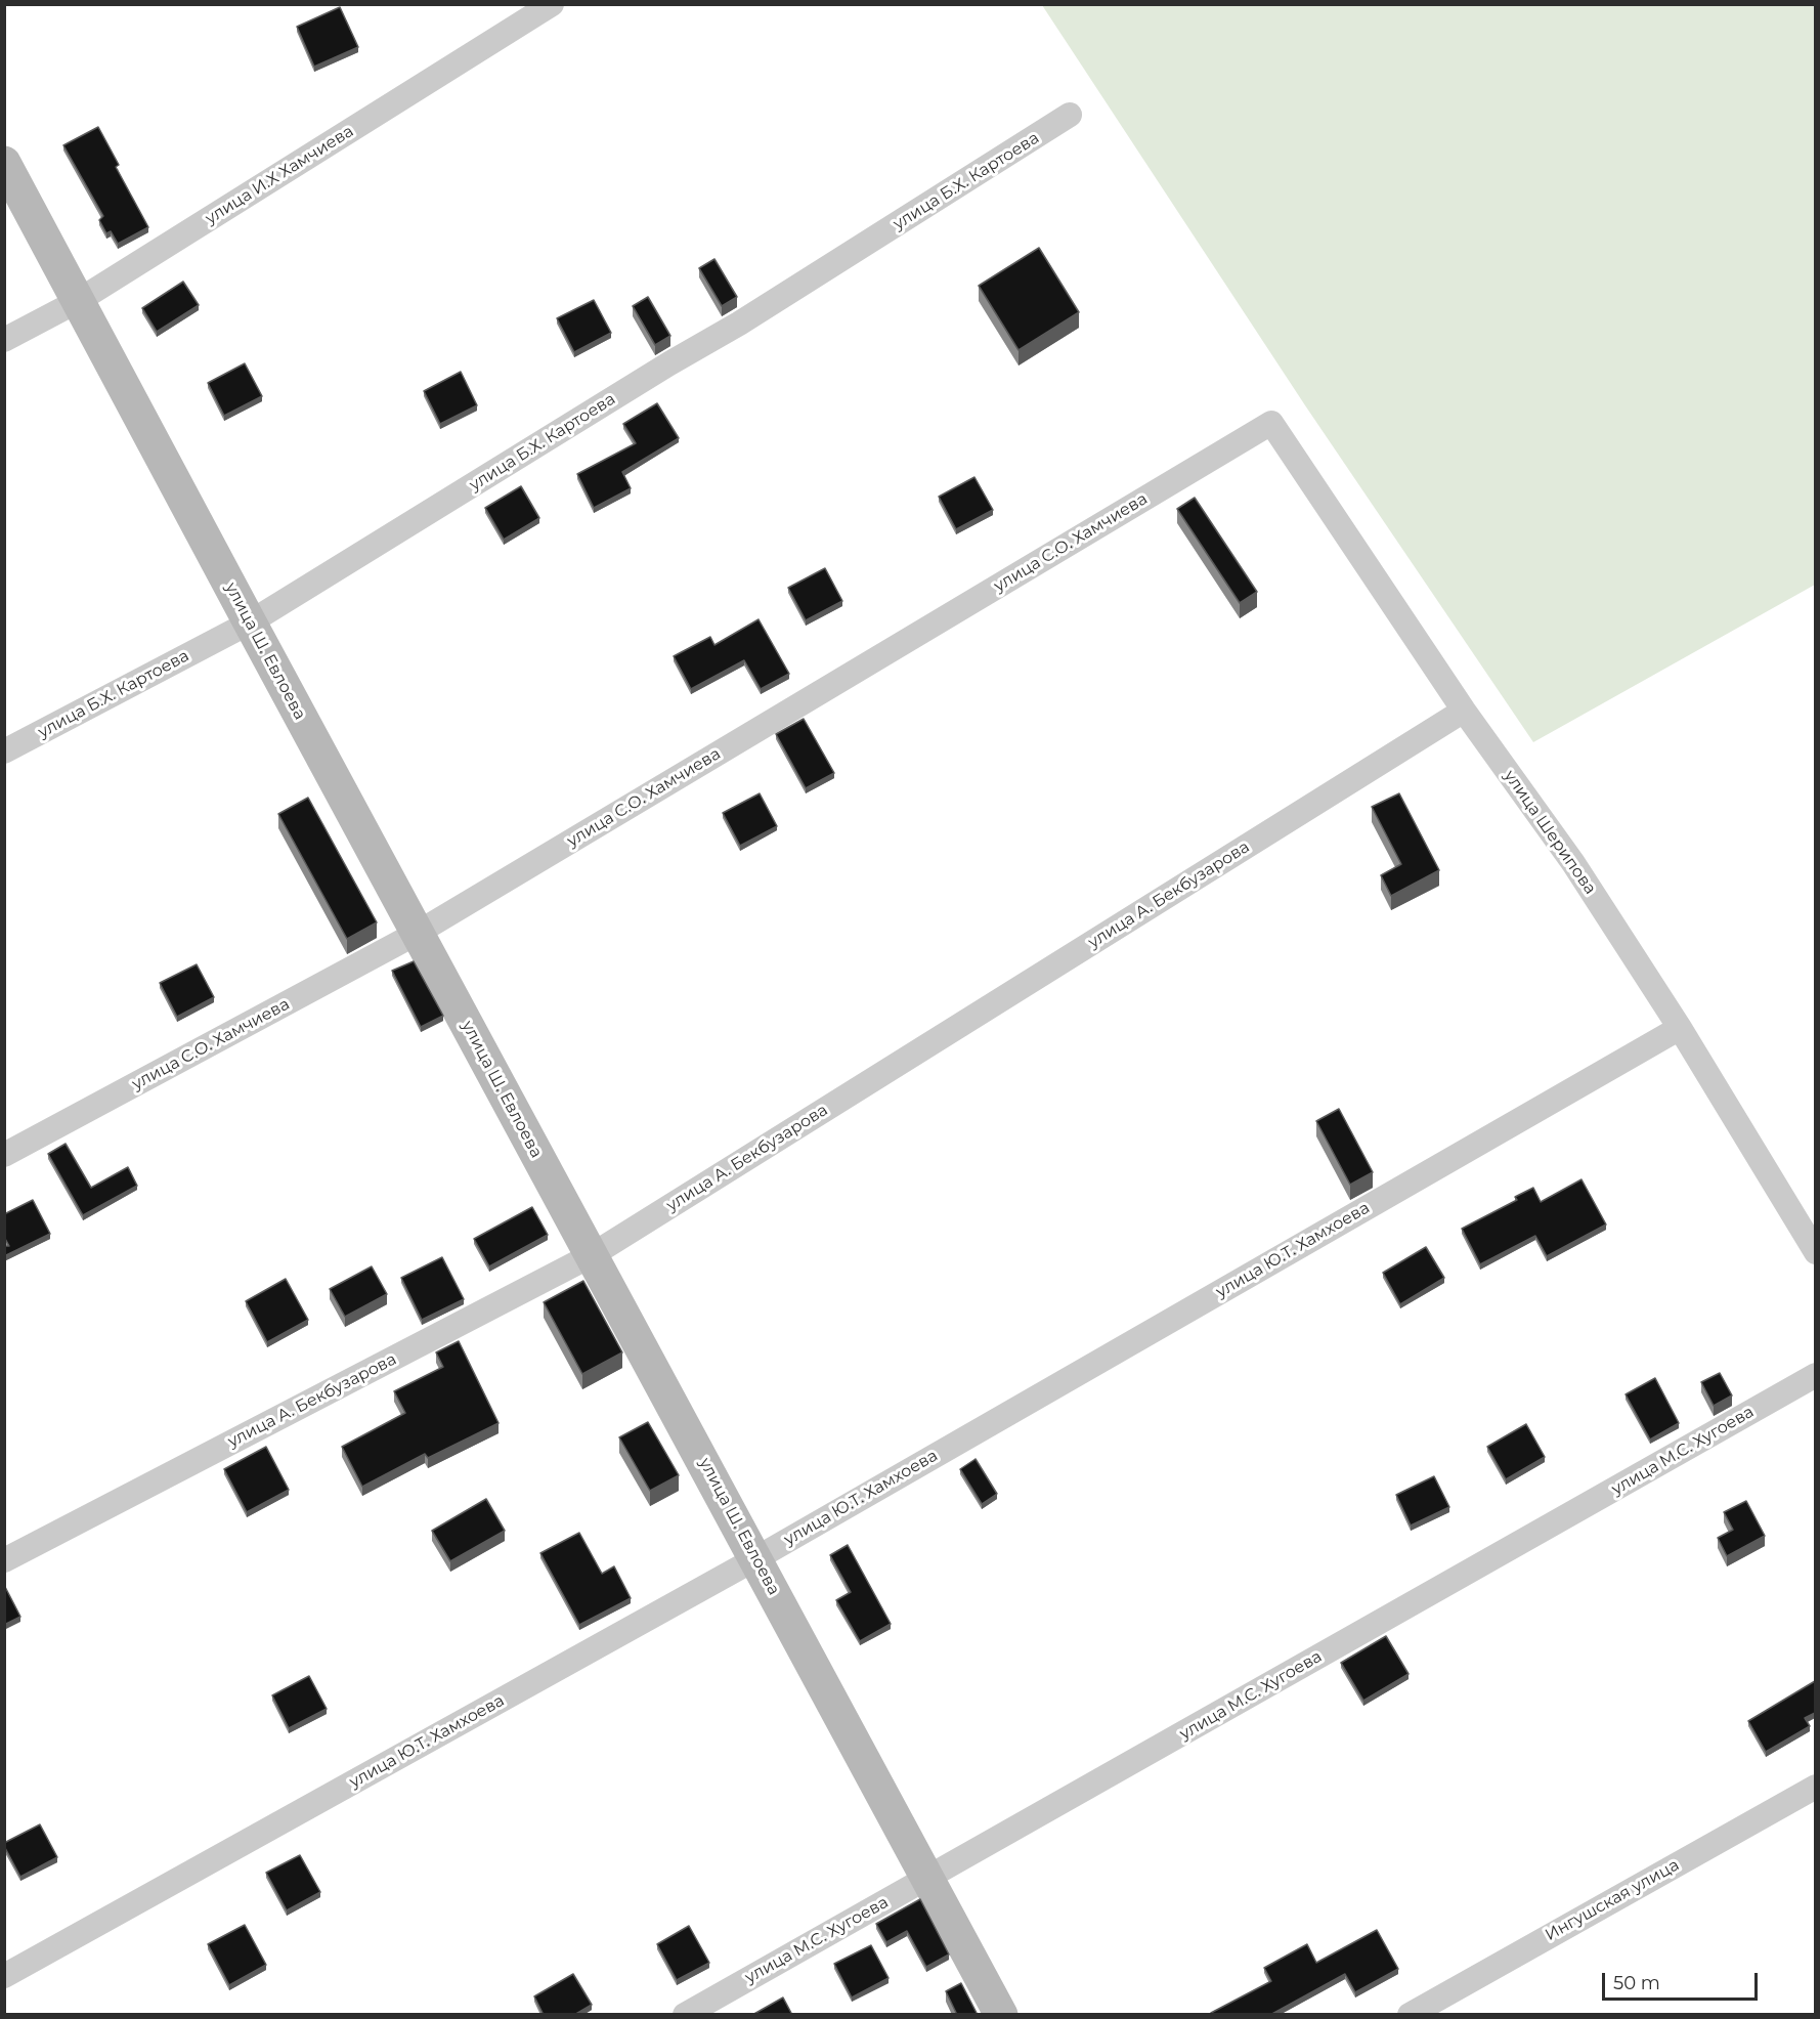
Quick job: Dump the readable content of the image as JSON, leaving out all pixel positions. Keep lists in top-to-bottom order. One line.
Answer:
{"streets":{"street":["улица И.Х Хамчиева","улица Б.Х. Картоева","улица С.О. Хамчиева","улица Ш. Евлоева","улица Шерипова","улица А. Бекбузарова","улица Ю.Т. Хамхоева","улица М.С. Хугоева","Ингушская улица"]},"crossings":[["улица И.Х Хамчиева","улица Ш. Евлоева"],["улица Б.Х. Картоева","улица Ш. Евлоева"],["улица С.О. Хамчиева","улица Ш. Евлоева"],["улица С.О. Хамчиева","улица Шерипова"],["улица Ш. Евлоева","улица А. Бекбузарова"],["улица Ш. Евлоева","улица Ю.Т. Хамхоева"],["улица Ш. Евлоева","улица М.С. Хугоева"],["улица Шерипова","улица А. Бекбузарова"],["улица Шерипова","улица Ю.Т. Хамхоева"]],"scale_bar":"50 m"}
